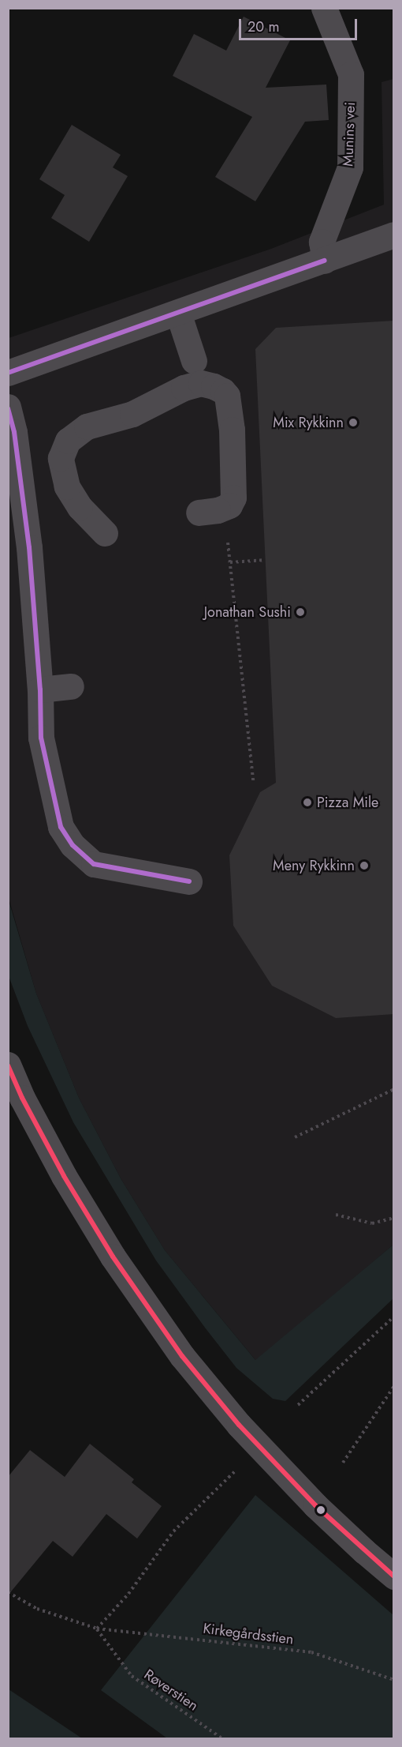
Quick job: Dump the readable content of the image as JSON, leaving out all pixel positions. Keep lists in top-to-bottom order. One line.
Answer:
{"streets":{"street":["Munins vei"],"path":["Kirkegårdsstien","Røverstien"]},"crossings":[["Kirkegårdsstien","Røverstien"]],"places":["Mix Rykkinn","Jonathan Sushi","Pizza Mile","Meny Rykkinn"],"scale_bar":"20 m"}
